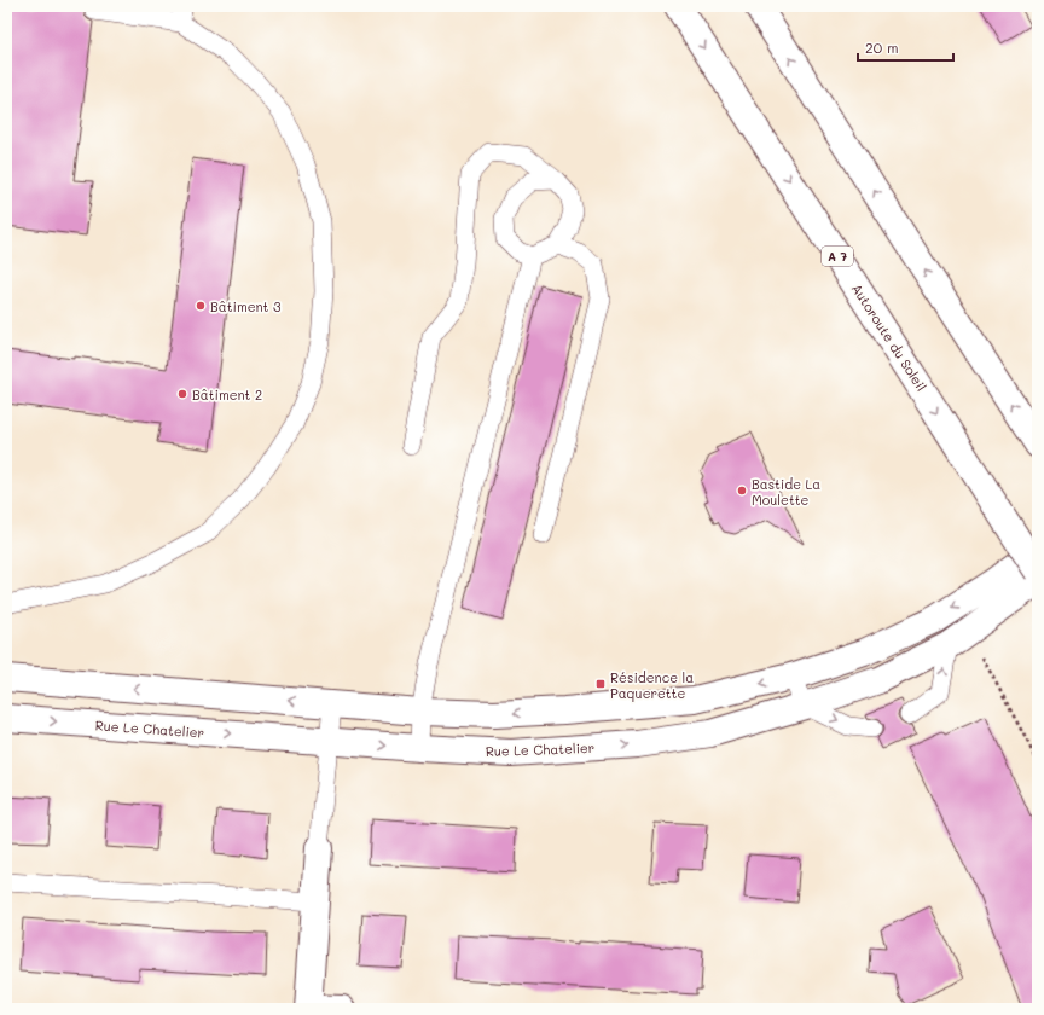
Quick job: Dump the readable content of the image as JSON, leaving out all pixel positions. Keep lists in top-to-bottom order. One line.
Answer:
{"streets":{"main road":["A 7","Autoroute du Soleil","Rue Le Chatelier"]},"places":{"other":["Bâtiment 3","Bâtiment 2","Bastide La Moulette"],"transit":["Résidence la Paquerette"]},"scale_bar":"20 m"}
